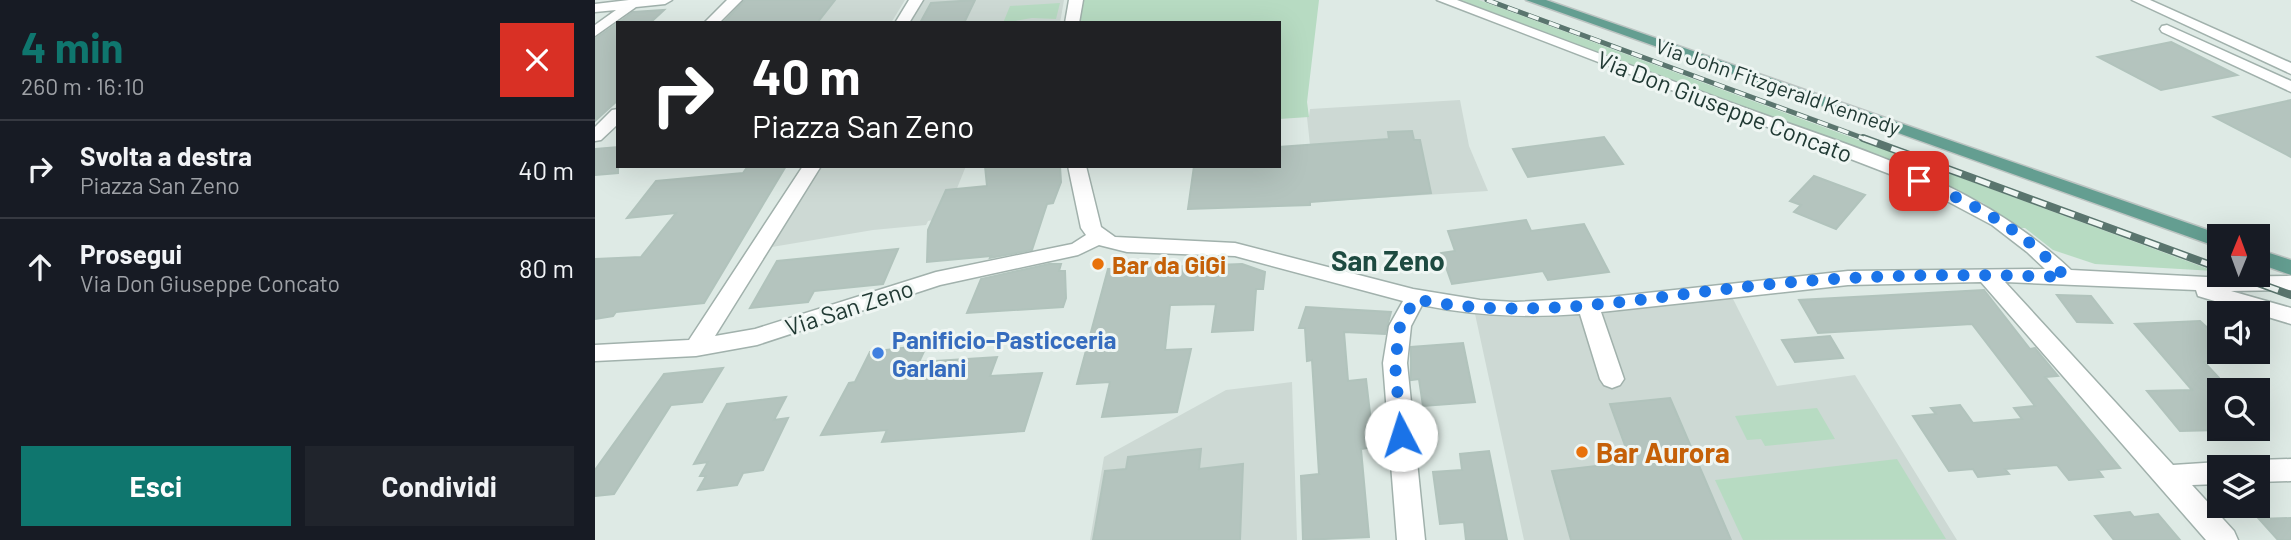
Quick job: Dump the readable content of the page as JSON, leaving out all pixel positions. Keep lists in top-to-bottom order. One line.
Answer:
{"streets":{"main road":["Via John Fitzgerald Kennedy"],"street":["Via Don Giuseppe Concato","Via San Zeno"]},"districts":["San Zeno"],"places":["Bar da GiGi","Panificio-Pasticceria Garlani","Bar Aurora"],"north":"top","page":{"heading":["4 min","260 m · 16:10"],"turn":["40 m","Piazza San Zeno"],"list":[{"name":"Svolta a destra","note":"Piazza San Zeno","value":"40 m"},{"name":"Prosegui","note":"Via Don Giuseppe Concato","value":"80 m"}],"buttons":["Esci","Condividi"]}}
